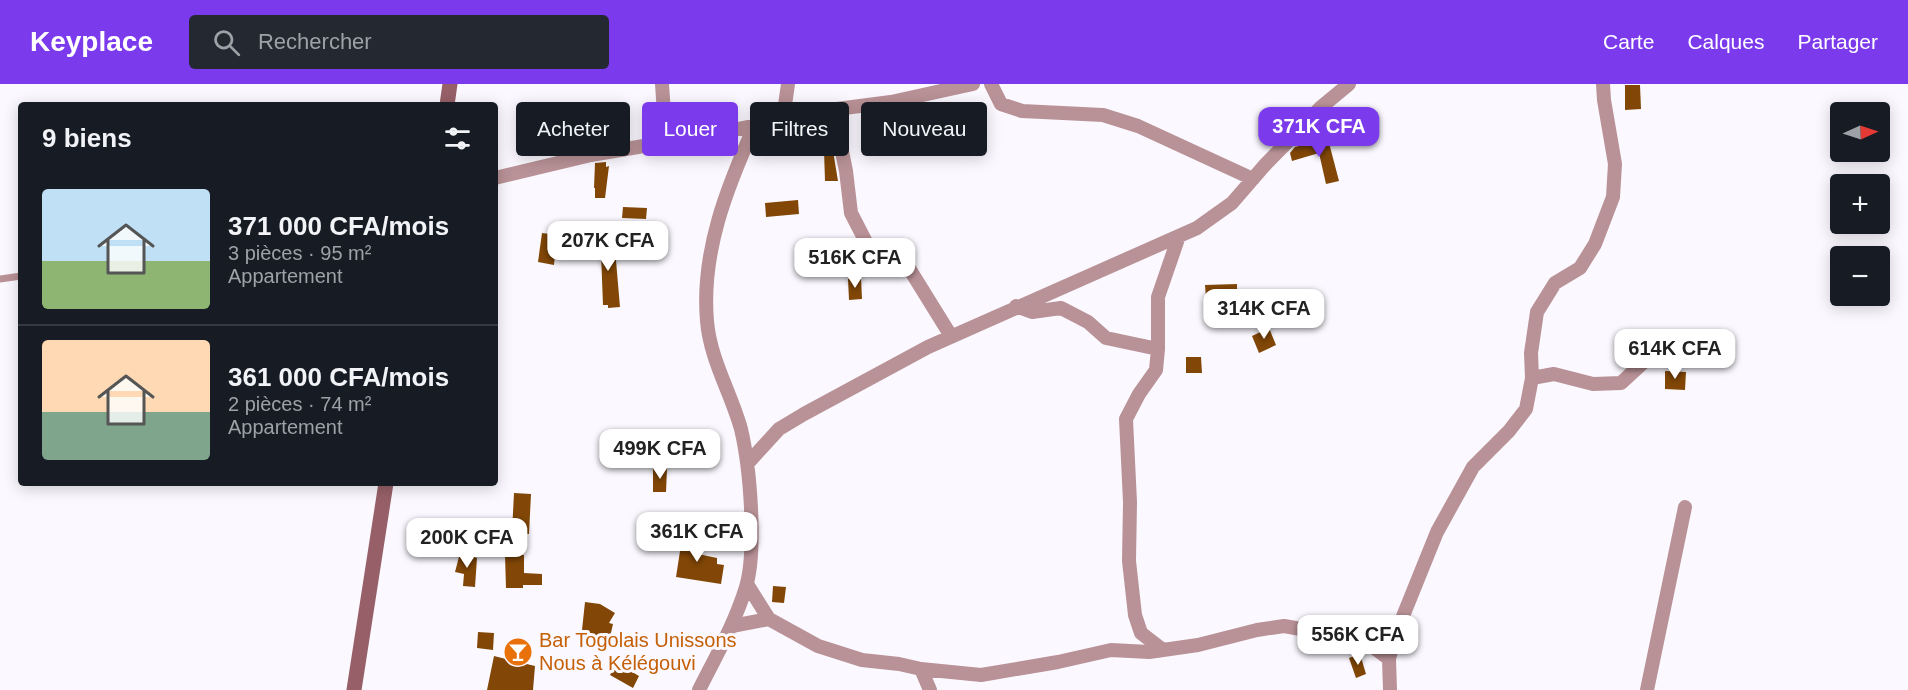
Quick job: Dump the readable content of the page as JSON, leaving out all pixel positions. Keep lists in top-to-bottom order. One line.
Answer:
{"places":{"bar":["Bar Togolais Unissons Nous à Kélégouvi"]},"north":"right","page":{"header":"Keyplace","search":"Rechercher","nav":["Carte","Calques","Partager"],"map_buttons":["+","−"],"chip":["Acheter","Louer","Filtres","Nouveau"],"heading":"9 biens","price":["371K CFA","207K CFA","516K CFA","314K CFA","614K CFA","499K CFA","361K CFA","200K CFA","556K CFA"],"list":[{"name":"371 000 CFA/mois","note":"3 pièces · 95 m² · Appartement"},{"name":"361 000 CFA/mois","note":"2 pièces · 74 m² · Appartement"}]}}
